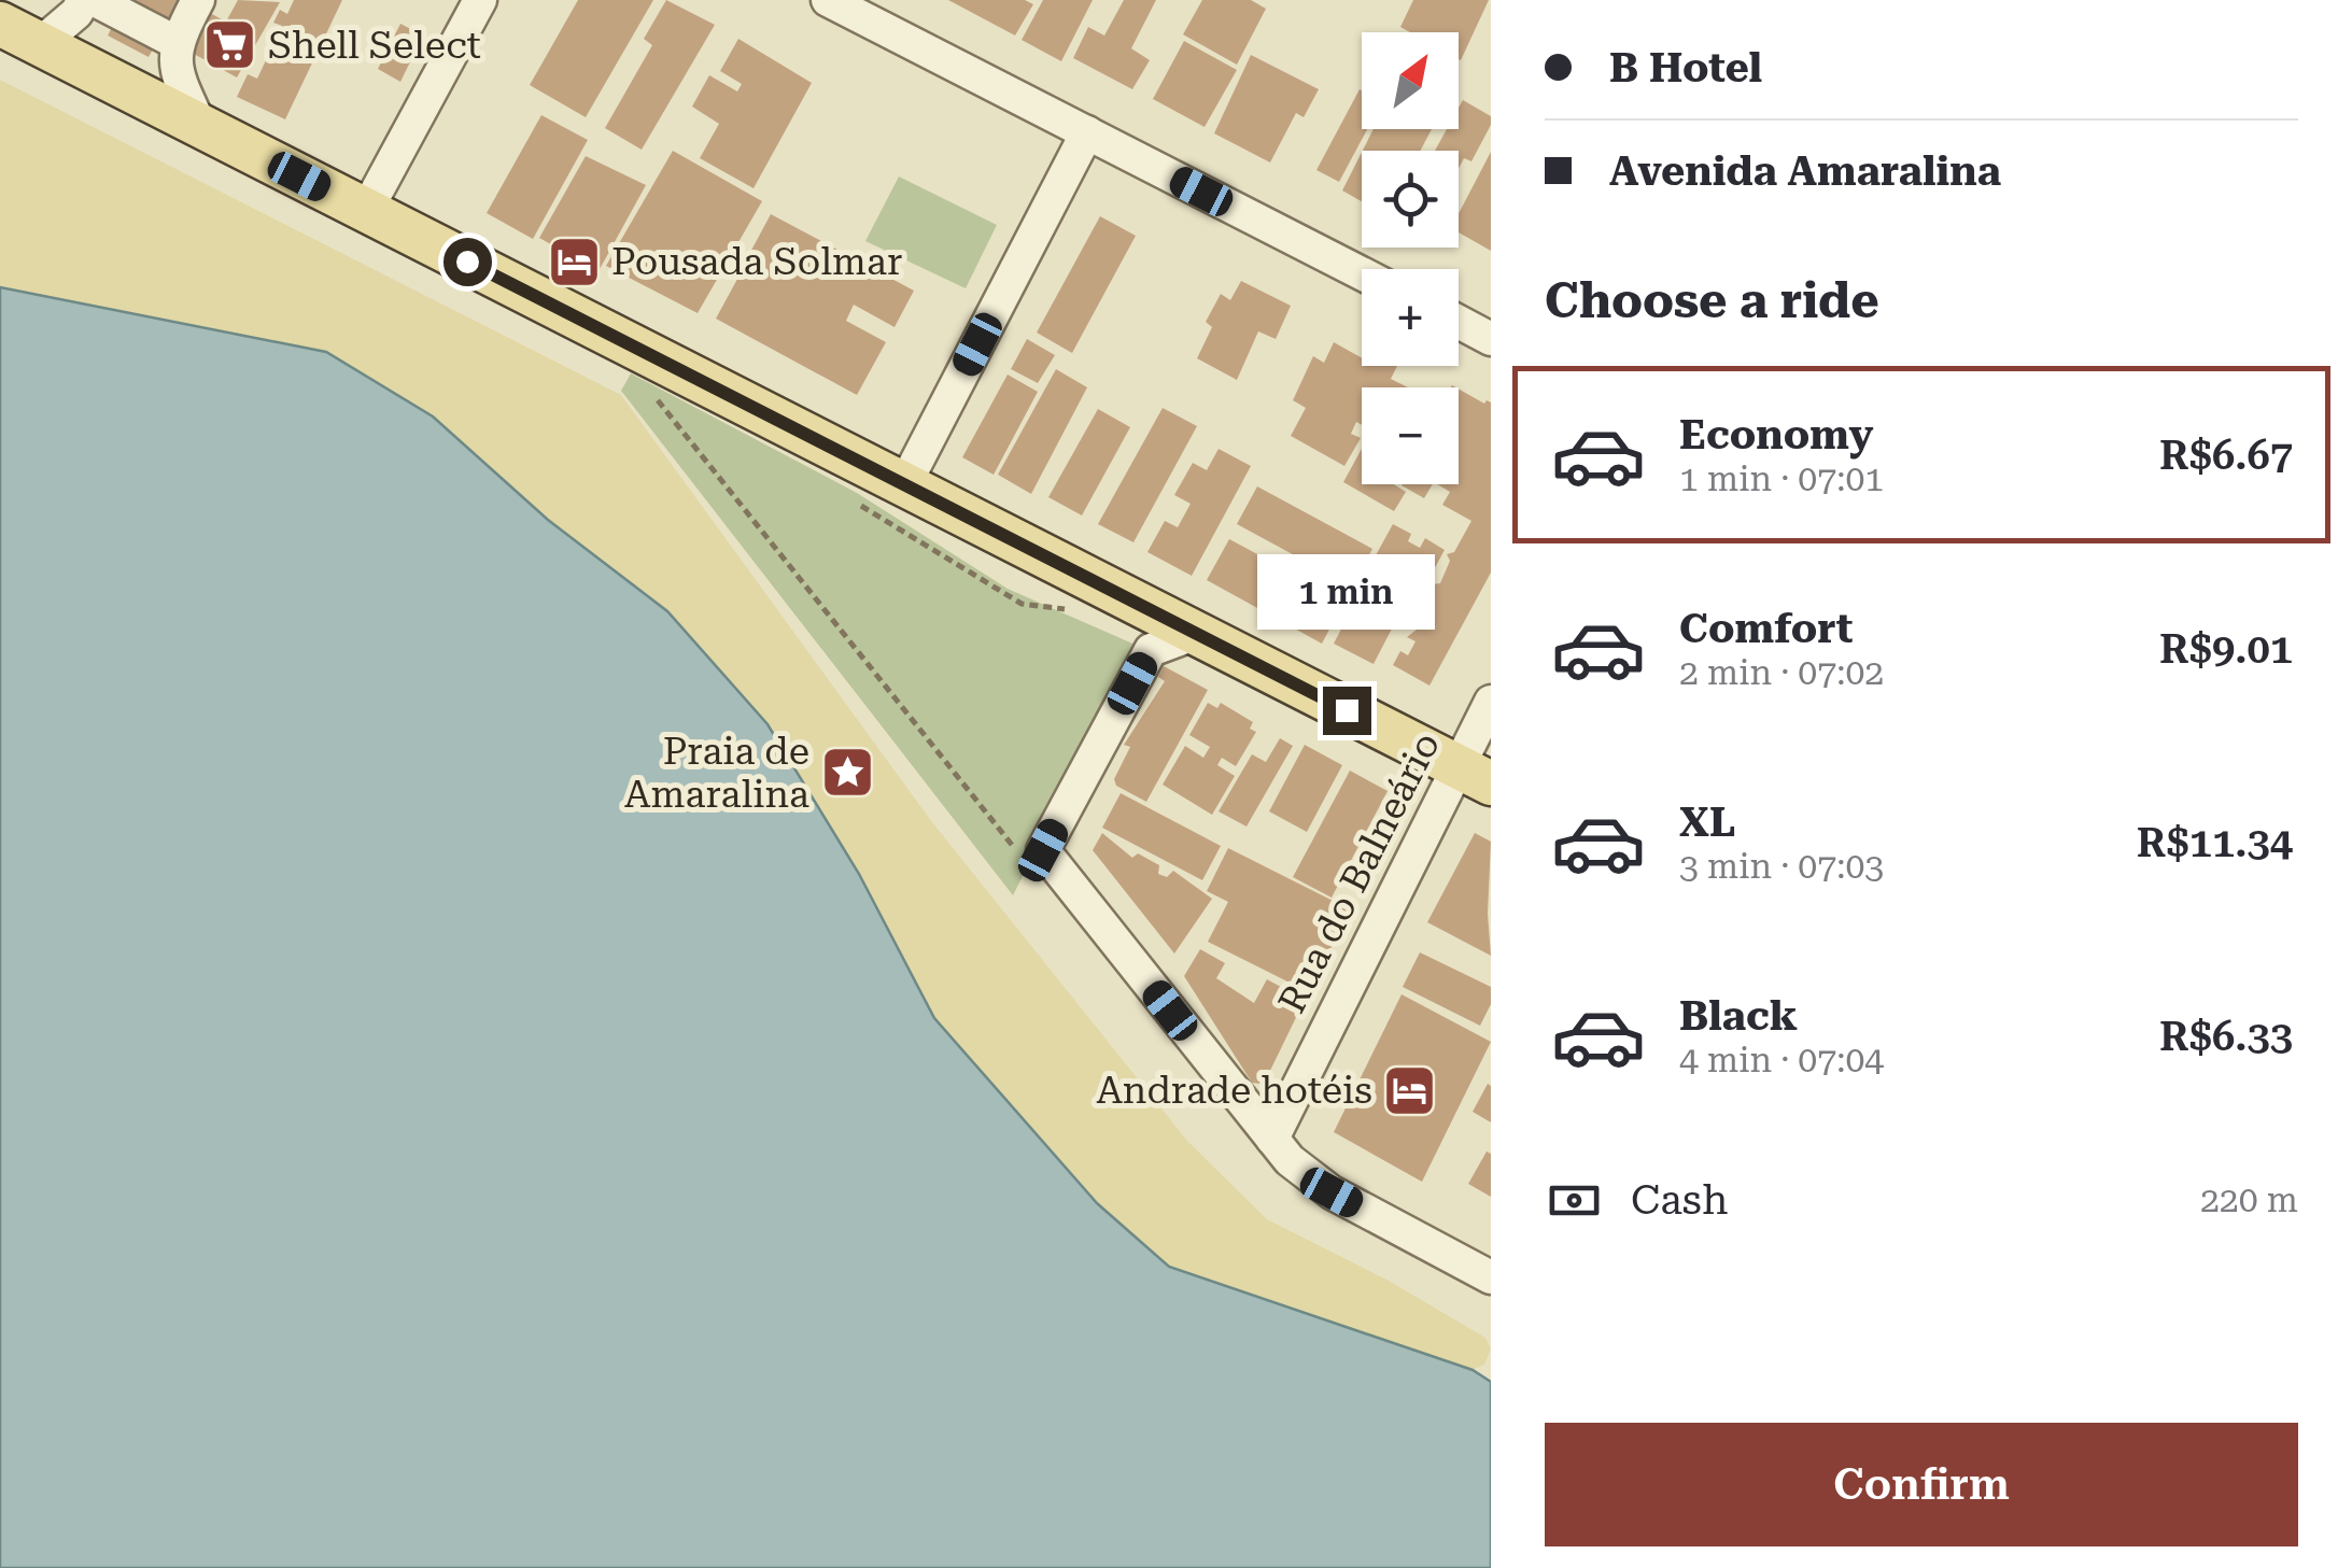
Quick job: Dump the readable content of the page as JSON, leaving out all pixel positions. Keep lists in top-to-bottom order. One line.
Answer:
{"streets":{"street":["Rua do Balneário"]},"places":{"supermarket":["Shell Select"],"hotel":["Pousada Solmar","Andrade hotéis"],"place":["Praia de Amaralina"]},"north":"top right","page":{"banner":["B Hotel","Avenida Amaralina"],"map_buttons":["+","−"],"heading":"Choose a ride","list":[{"name":"Economy","note":"1 min · 07:01","value":"R$6.67"},{"name":"Comfort","note":"2 min · 07:02","value":"R$9.01"},{"name":"XL","note":"3 min · 07:03","value":"R$11.34"},{"name":"Black","note":"4 min · 07:04","value":"R$6.33"}],"bubble":"1 min","pay":["Cash","220 m"],"buttons":"Confirm"}}
